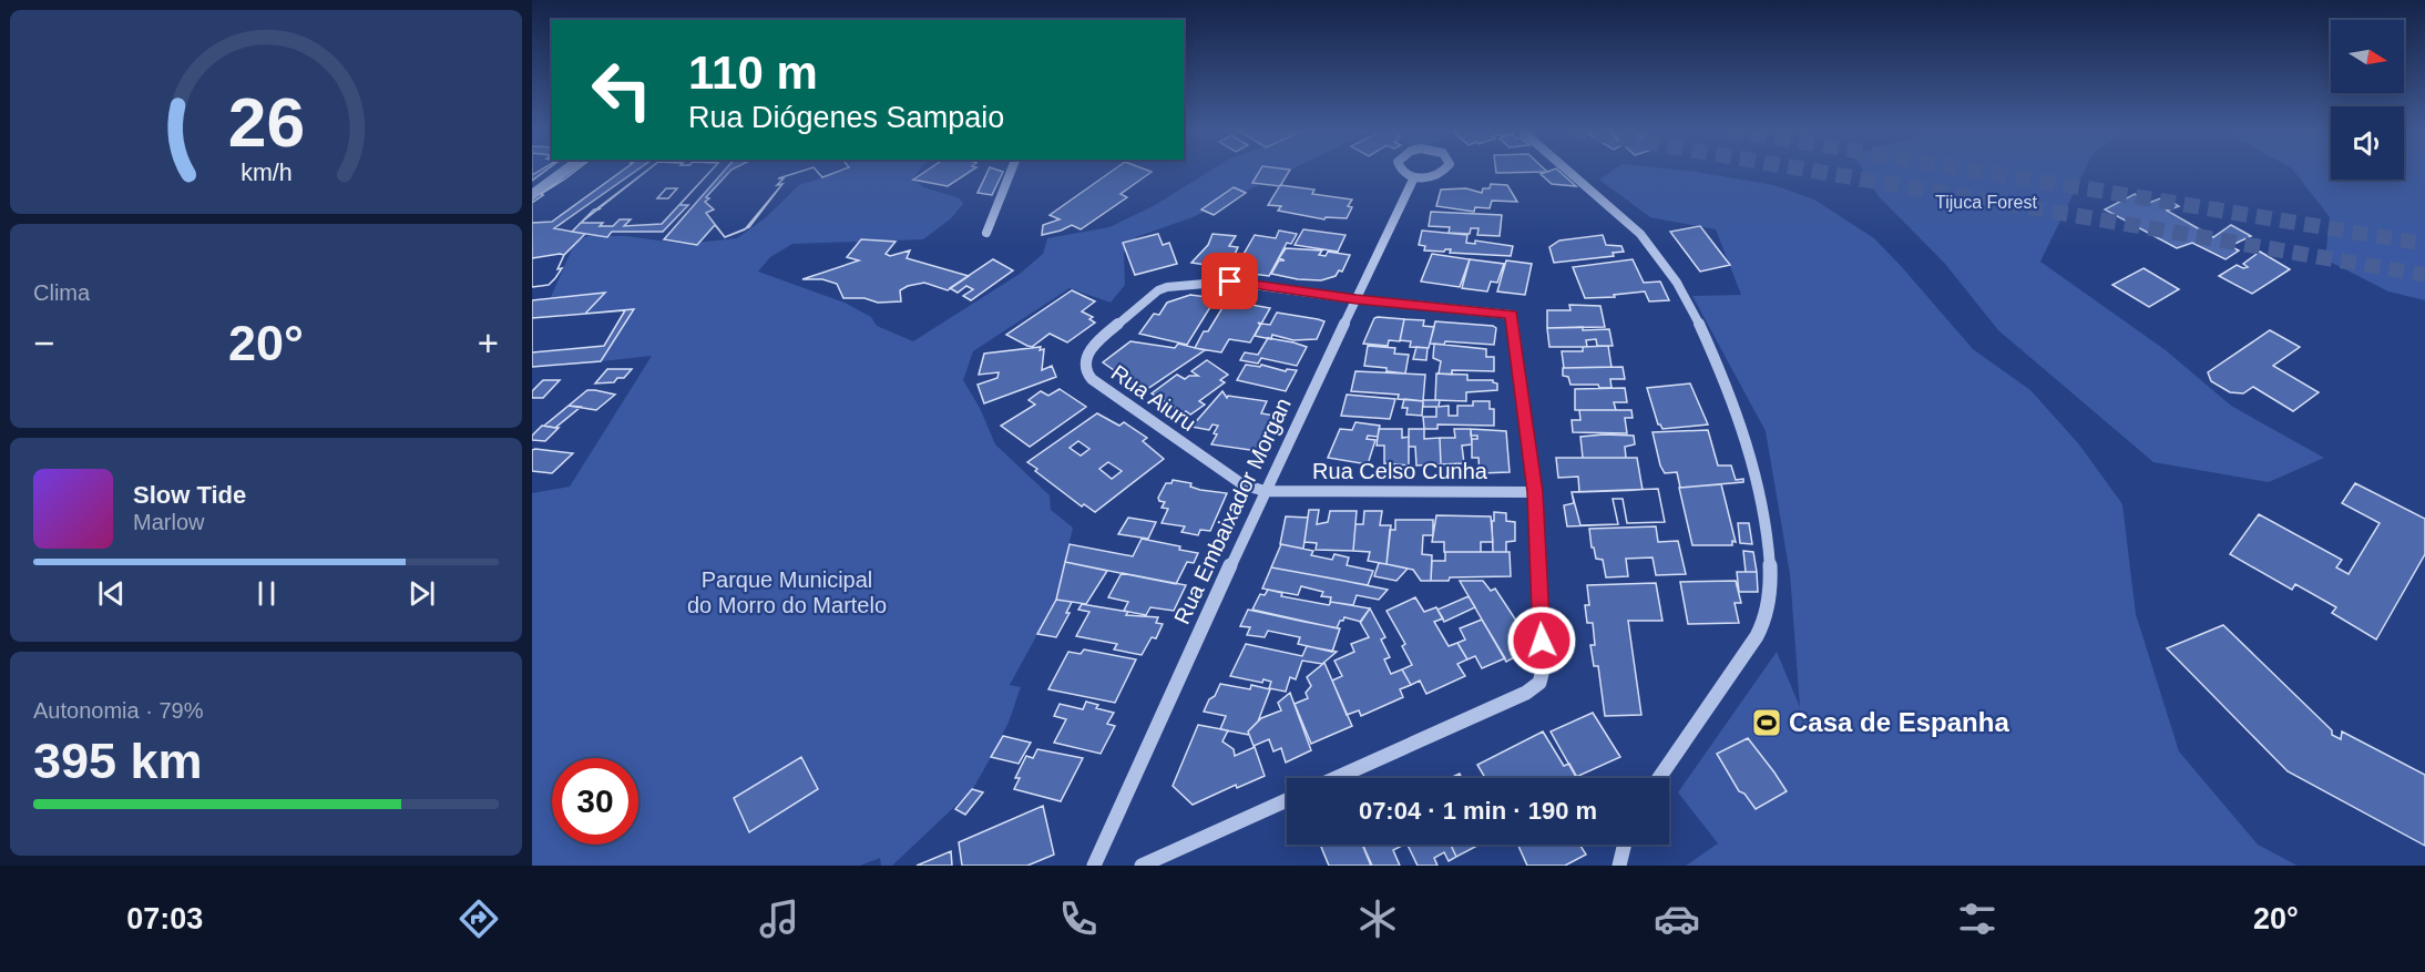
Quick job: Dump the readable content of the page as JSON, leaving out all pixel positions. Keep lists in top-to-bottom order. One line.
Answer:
{"streets":{"street":["Rua Aiuru","Rua Celso Cunha","Rua Embaixador Morgan"]},"crossings":[["Rua Aiuru","Rua Celso Cunha"],["Rua Aiuru","Rua Embaixador Morgan"],["Rua Celso Cunha","Rua Embaixador Morgan"]],"parks":["Tijuca Forest","Parque Municipal do Morro do Martelo"],"places":{"sports":["Casa de Espanha"]},"north":"right","page":{"turn":["110 m","Rua Diógenes Sampaio"],"tile":["Clima",["Autonomia · 79%","395 km"]],"heat":["−","20°","+"],"song":["Slow Tide","Marlow"],"limit":"30","trip":"07:04 · 1 min · 190 m","tabs":["07:03","20°"],"gauge":["26","km/h"]}}
